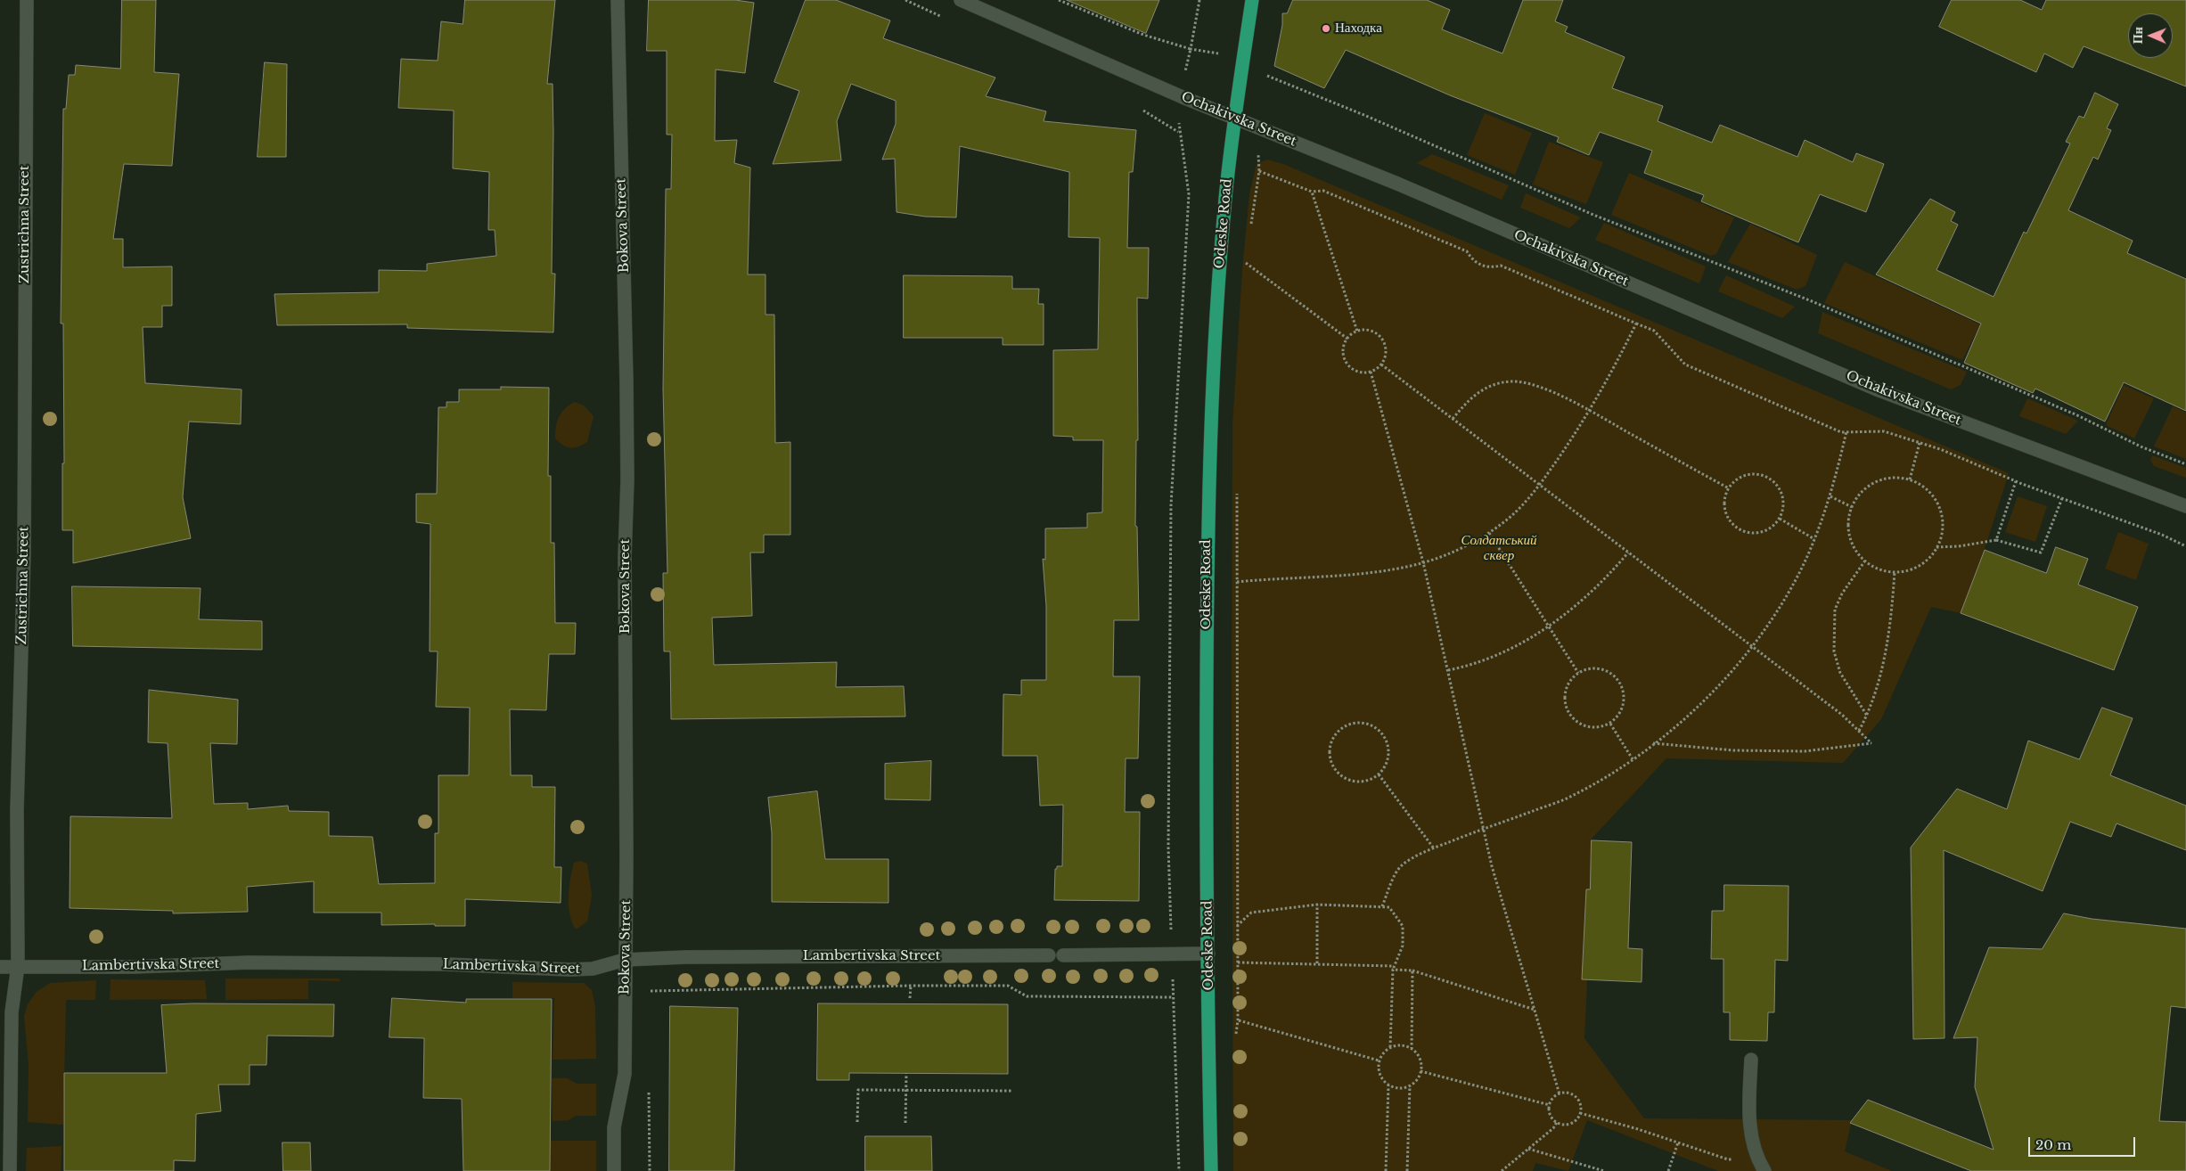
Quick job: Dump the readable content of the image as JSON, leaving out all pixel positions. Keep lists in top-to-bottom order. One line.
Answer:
{"streets":{"highway":["Odeske Road"],"street":["Ochakivska Street","Zustrichna Street","Bokova Street","Lambertivska Street"]},"crossings":[["Ochakivska Street","Odeske Road"],["Zustrichna Street","Lambertivska Street"],["Bokova Street","Lambertivska Street"]],"parks":["Солдатський сквер"],"places":["Находка"],"scale_bar":"20 m","north":"left"}
